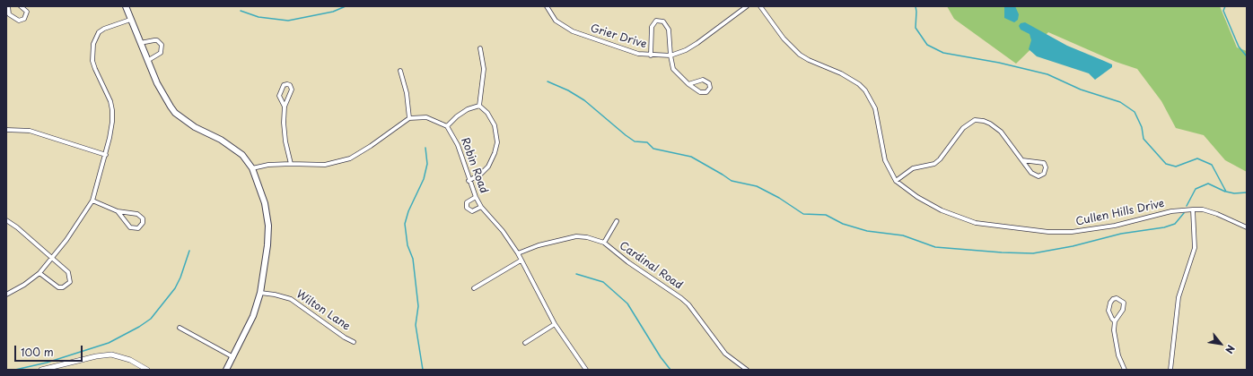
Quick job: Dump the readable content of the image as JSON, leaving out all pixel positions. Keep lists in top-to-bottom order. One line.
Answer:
{"streets":{"street":["Grier Drive","Robin Road","Cullen Hills Drive","Cardinal Road","Wilton Lane"]},"crossings":[["Robin Road","Cardinal Road"]],"scale_bar":"100 m","north":"bottom right"}
